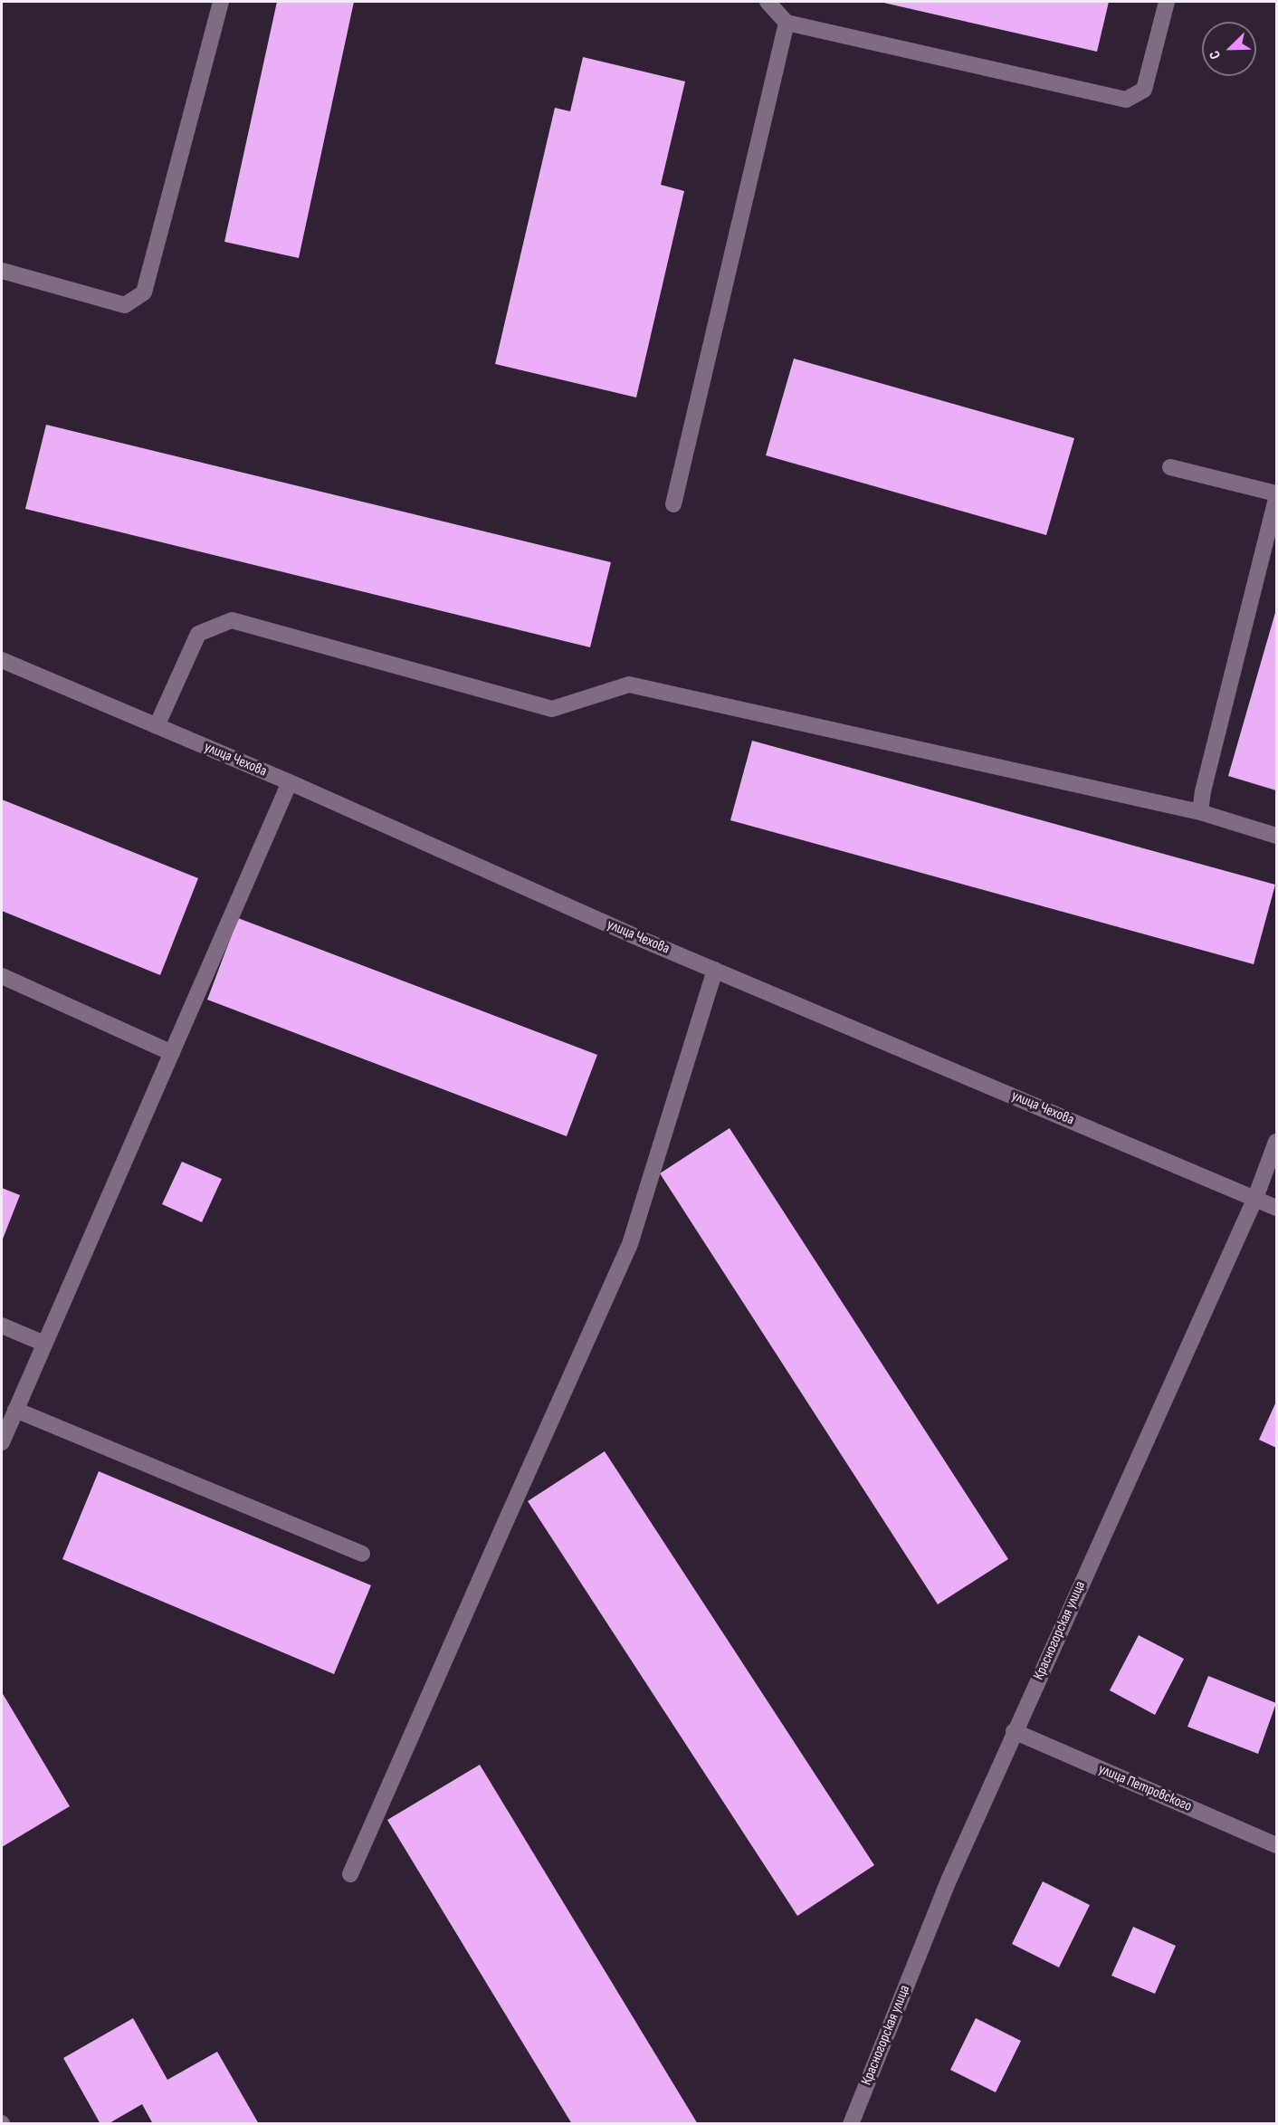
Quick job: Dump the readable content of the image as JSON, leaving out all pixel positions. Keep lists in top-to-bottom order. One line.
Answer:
{"streets":{"street":["улица Чехова","Красногорская улица","улица Петровского"]},"crossings":[["улица Чехова","Красногорская улица"],["Красногорская улица","улица Петровского"]],"north":"bottom left"}
